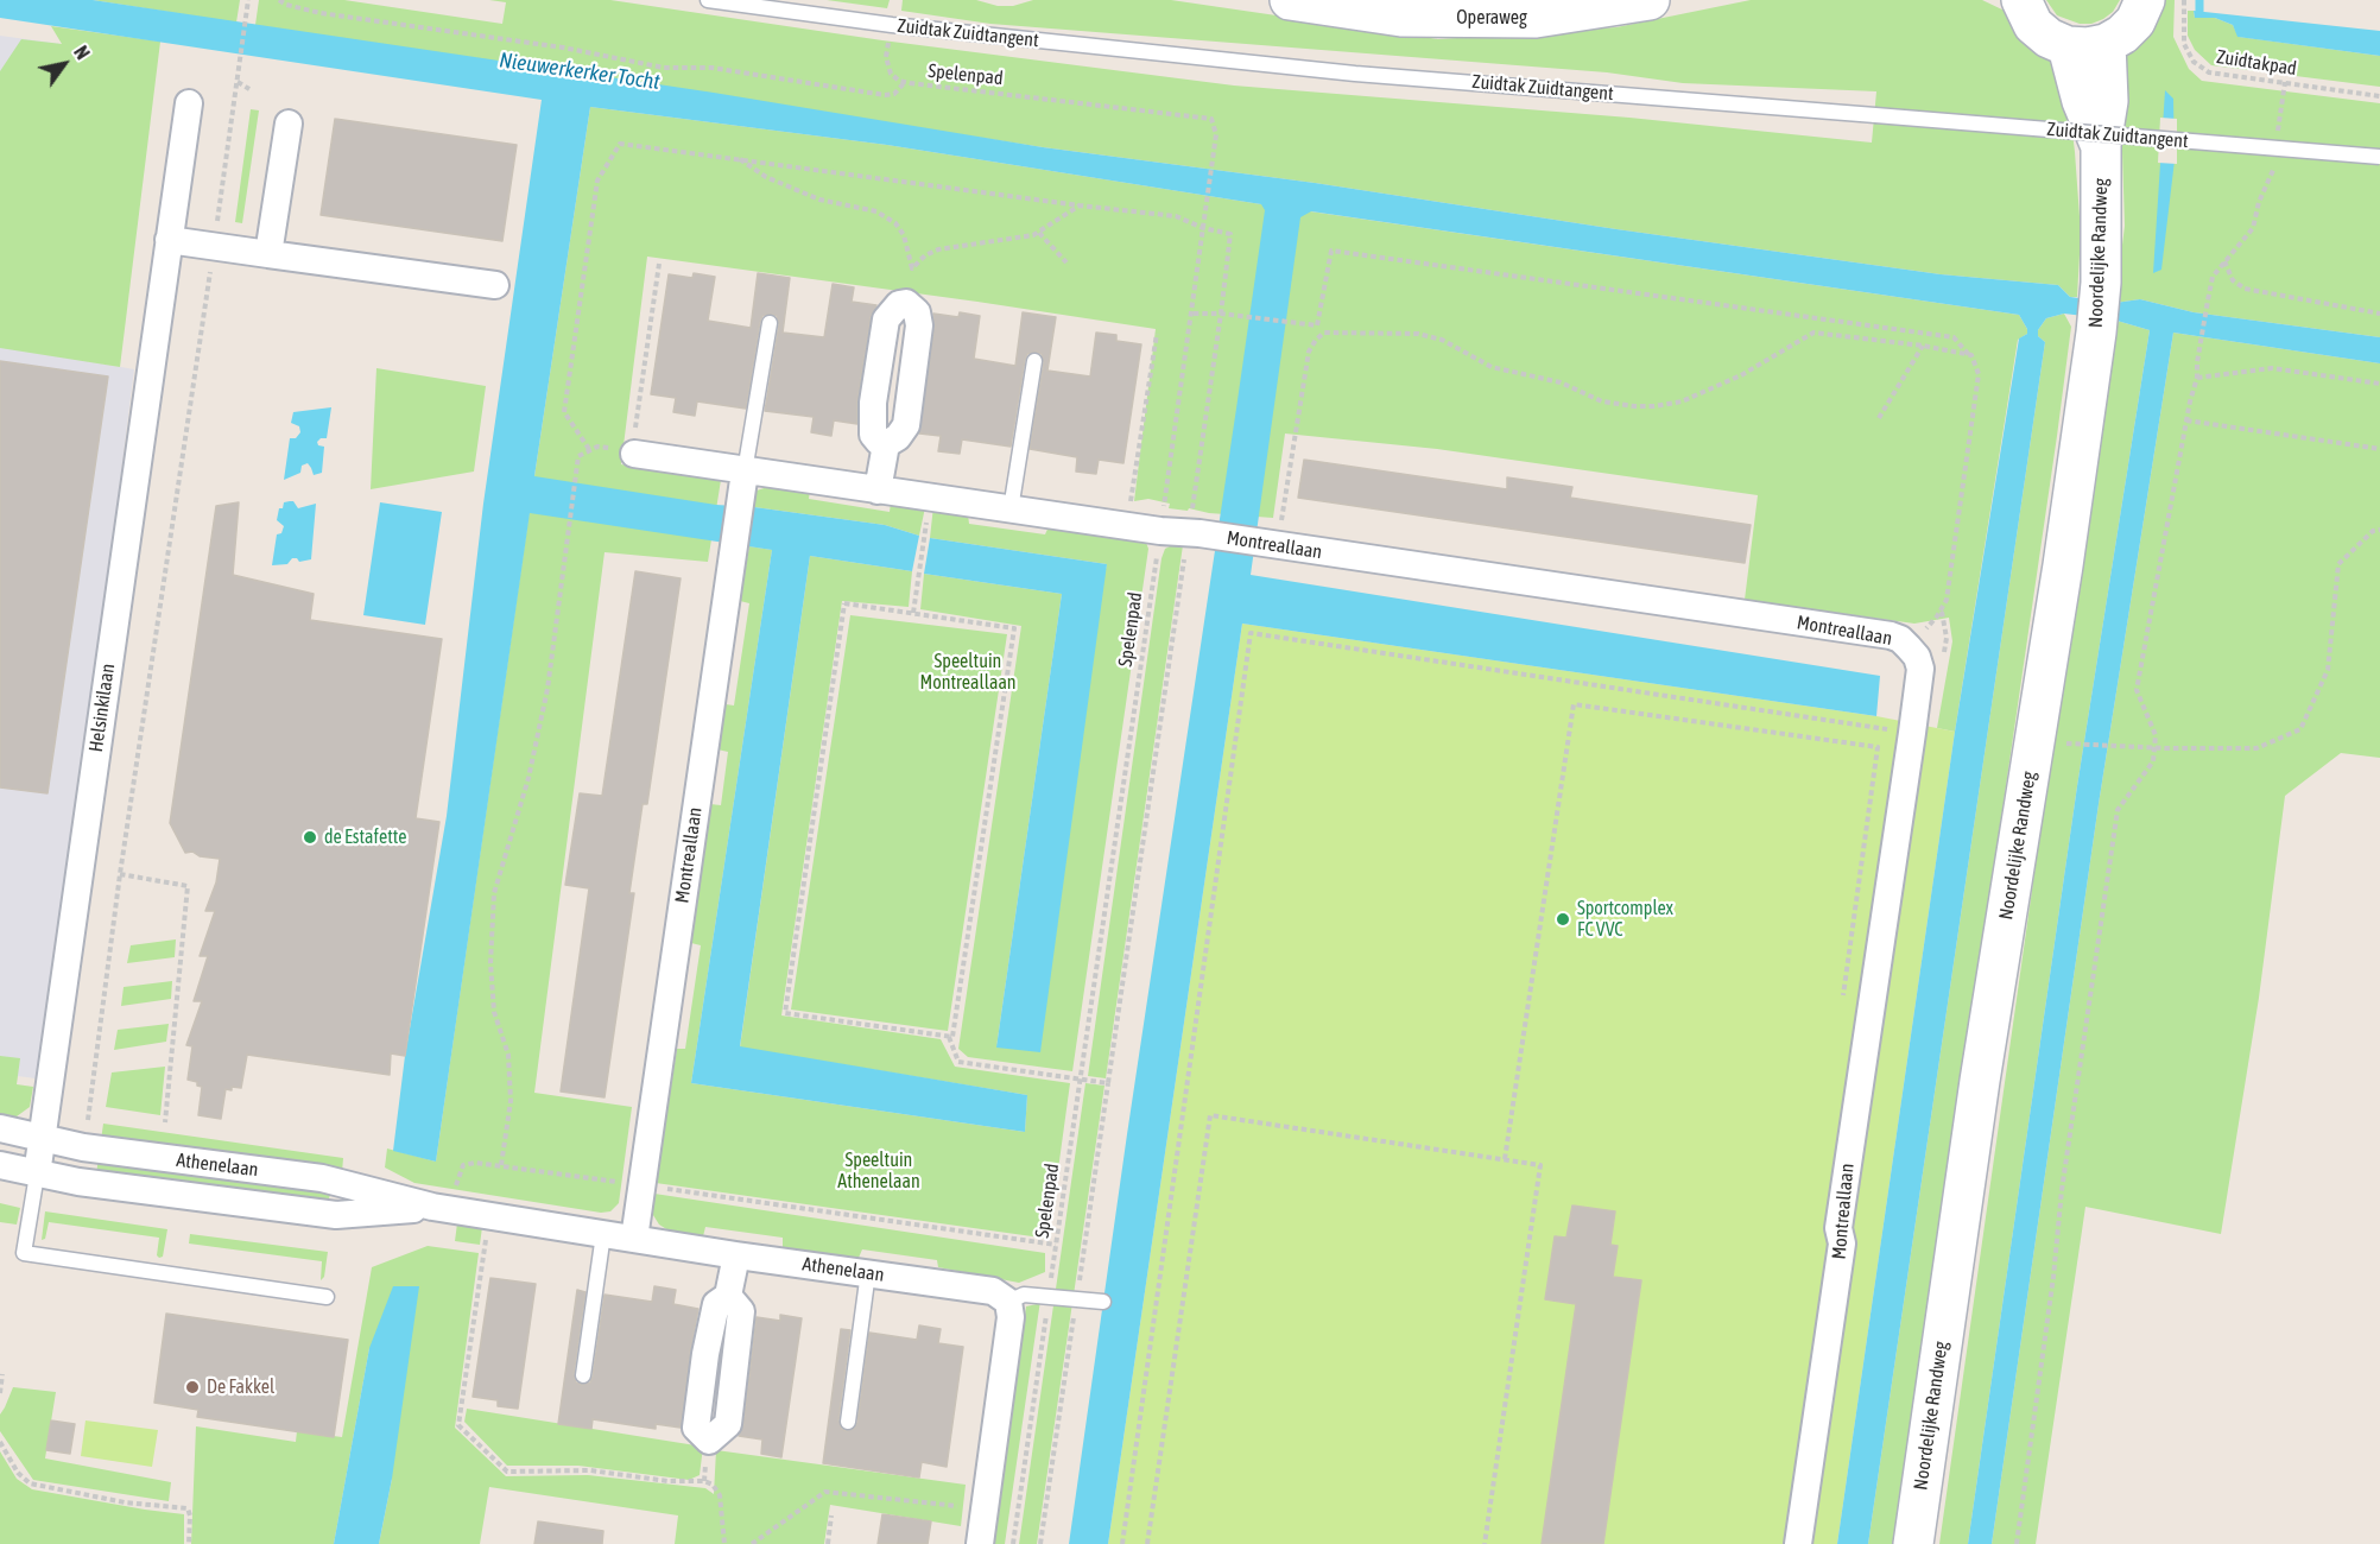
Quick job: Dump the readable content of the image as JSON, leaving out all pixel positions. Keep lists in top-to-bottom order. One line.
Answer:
{"streets":{"main road":["Operaweg","Noordelijke Randweg"],"street":["Montreallaan","Helsinkilaan","Athenelaan"],"lane":["Zuidtak Zuidtangent"],"path":["Zuidtakpad","Spelenpad"]},"crossings":[["Zuidtak Zuidtangent","Spelenpad"],["Spelenpad","Montreallaan"],["Montreallaan","Athenelaan"],["Helsinkilaan","Athenelaan"]],"water":["Nieuwerkerker Tocht"],"parks":["Speeltuin Montreallaan","Speeltuin Athenelaan"],"places":["de Estafette","Sportcomplex FC VVC","De Fakkel"],"north":"top right"}
